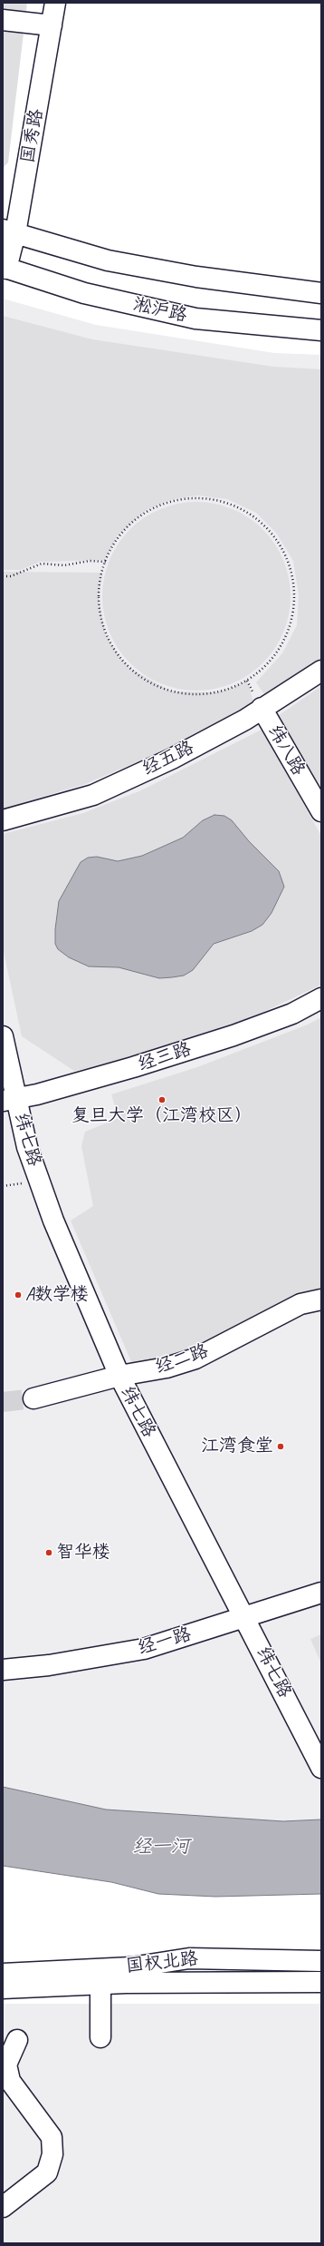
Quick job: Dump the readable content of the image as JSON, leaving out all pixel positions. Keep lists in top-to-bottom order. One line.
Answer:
{"streets":{"main road":["国秀路","淞沪路","纬八路","经五路","经三路","纬七路","经二路","经一路","国权北路"]},"crossings":[["国秀路","淞沪路"],["纬八路","经五路"],["经三路","纬七路"],["纬七路","经二路"],["纬七路","经一路"]],"water":["经一河"],"places":["复旦大学（江湾校区）","A数学楼","江湾食堂","智华楼"]}
